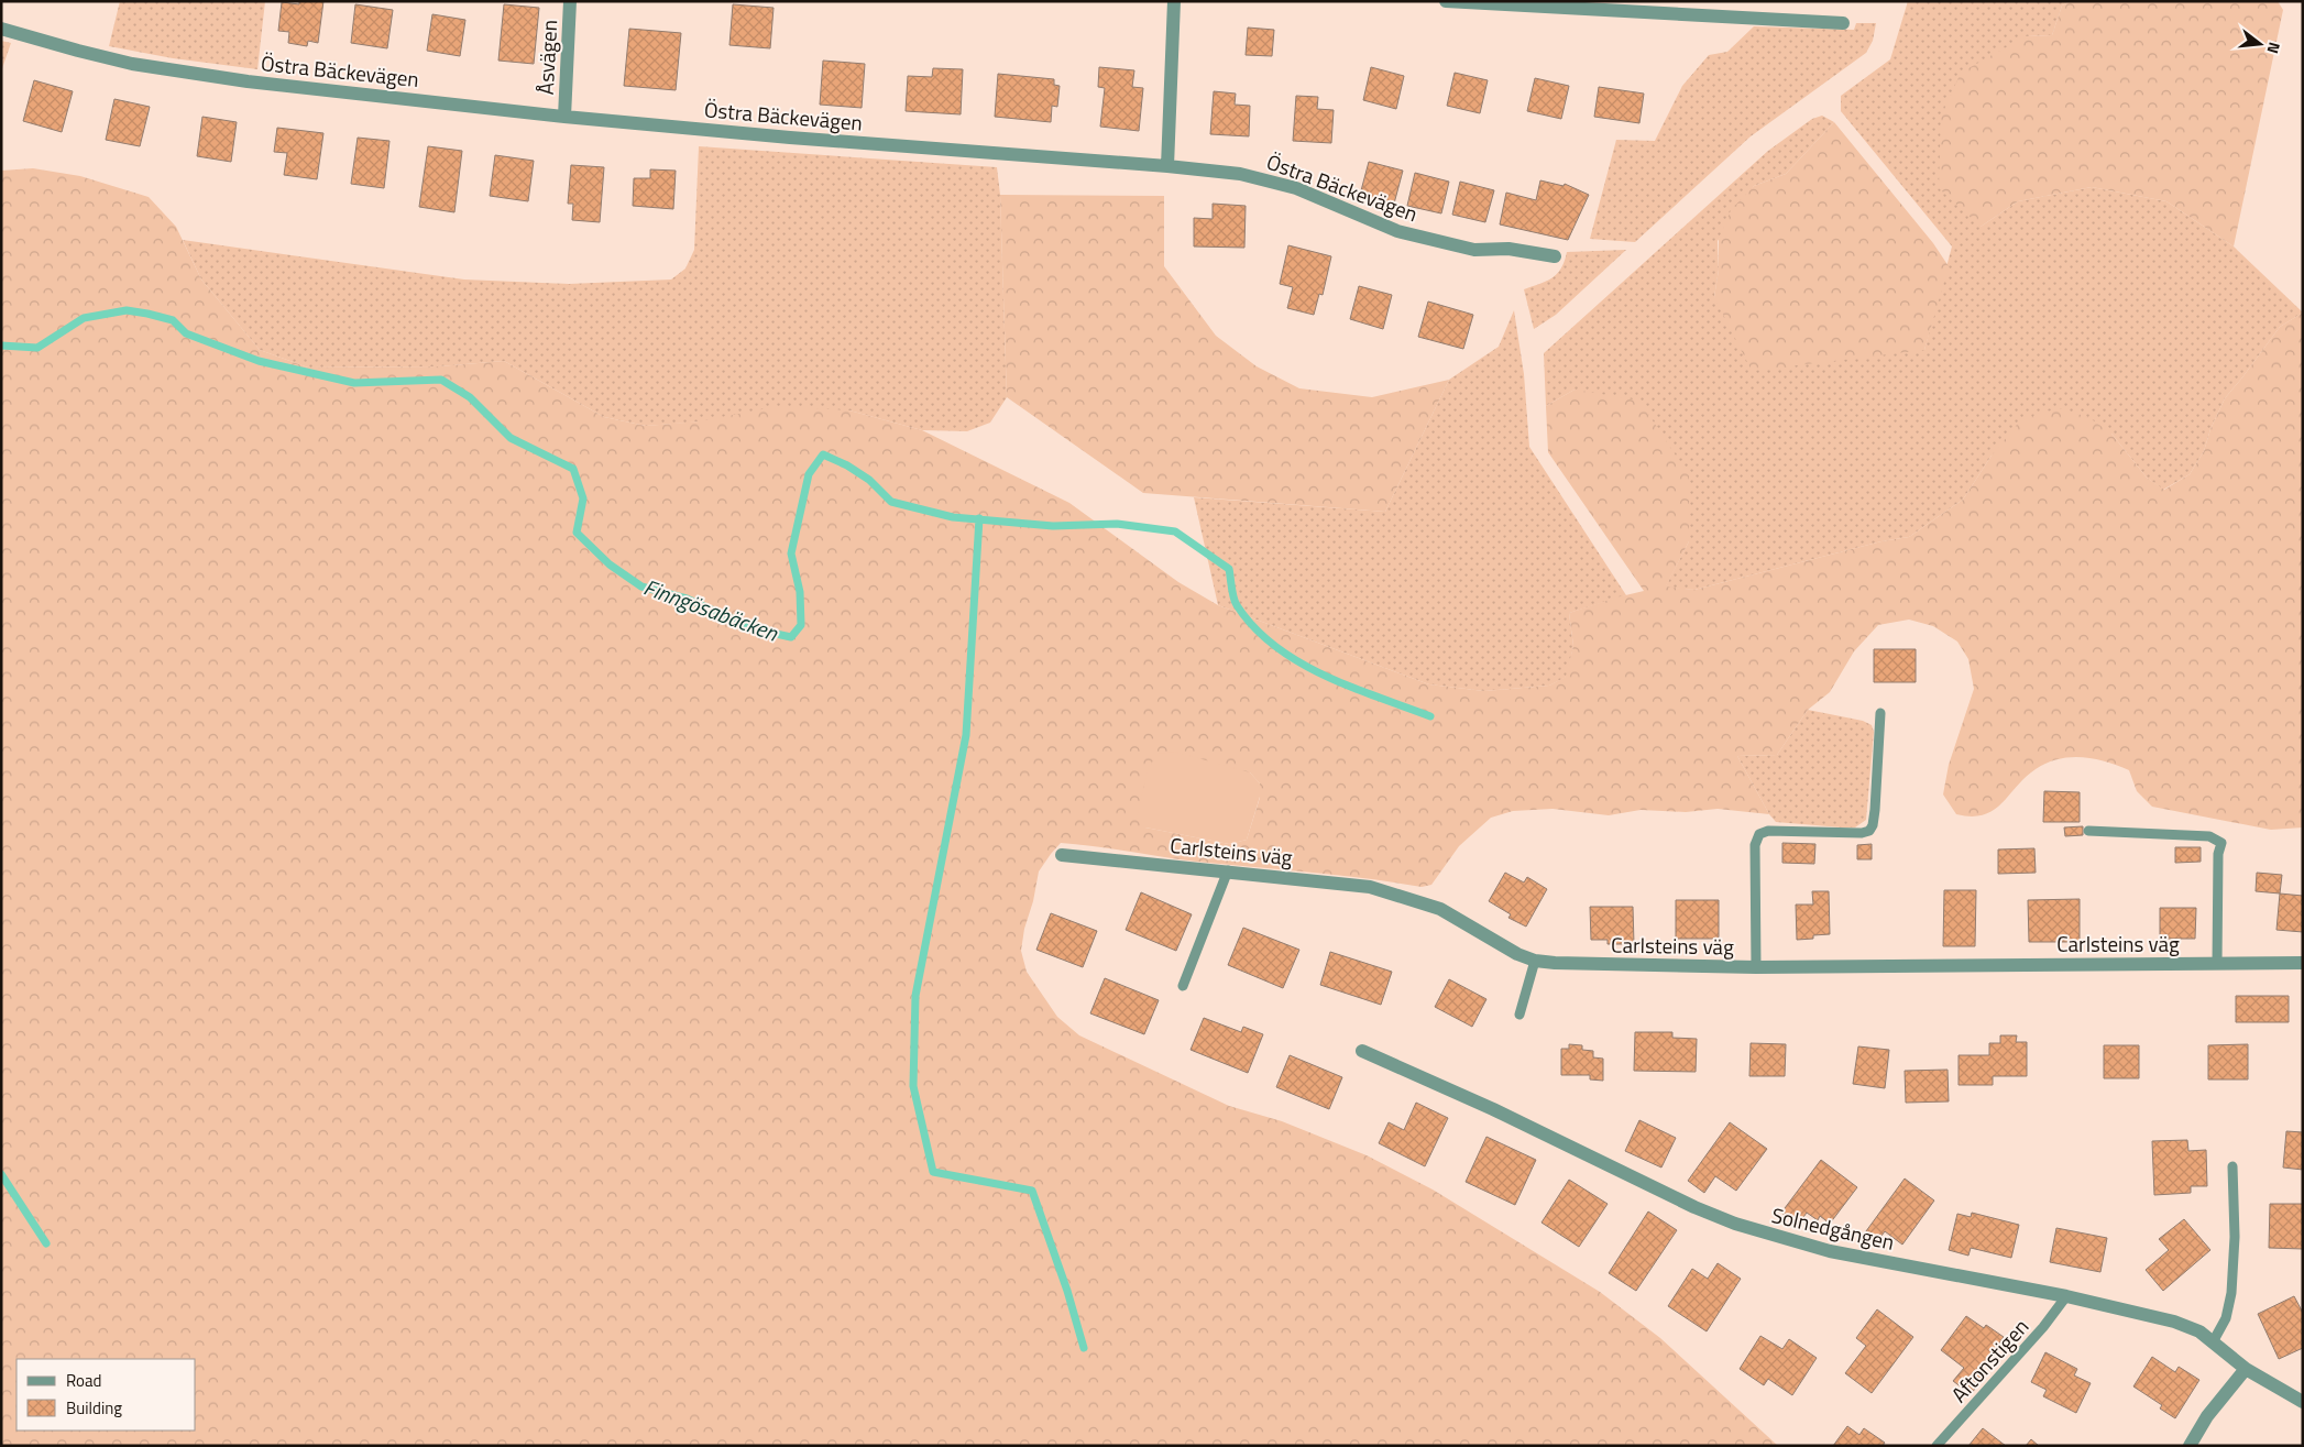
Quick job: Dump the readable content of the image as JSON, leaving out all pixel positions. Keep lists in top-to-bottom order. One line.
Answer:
{"streets":{"street":["Åsvägen","Östra Bäckevägen","Carlsteins väg","Solnedgången"],"lane":["Aftonstigen"]},"crossings":[["Åsvägen","Östra Bäckevägen"],["Solnedgången","Aftonstigen"]],"water":["Finngösabäcken"],"legend":["Road","Building"],"north":"right"}
